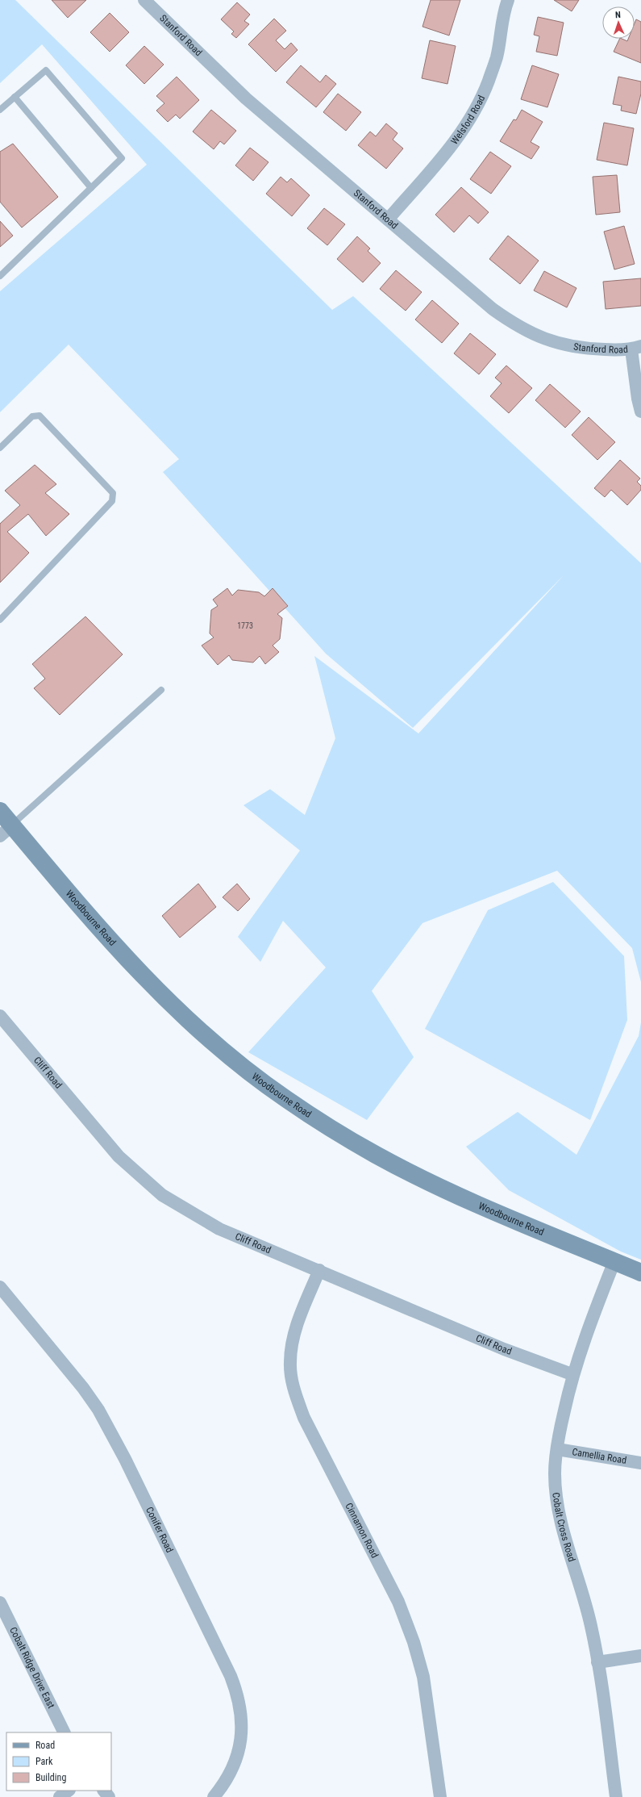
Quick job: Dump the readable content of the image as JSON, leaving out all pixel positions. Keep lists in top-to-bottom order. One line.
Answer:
{"streets":{"main road":["Woodbourne Road"],"street":["Stanford Road","Welsford Road","Cliff Road","Camellia Road","Cobalt Cross Road","Conifer Road","Cinnamon Road","Cobalt Ridge Drive East"]},"crossings":[["Stanford Road","Welsford Road"],["Woodbourne Road","Cobalt Cross Road"],["Cliff Road","Cobalt Cross Road"],["Cliff Road","Cinnamon Road"],["Camellia Road","Cobalt Cross Road"]],"house_numbers":["1773"],"legend":["Road","Park","Building"],"north":"top"}
